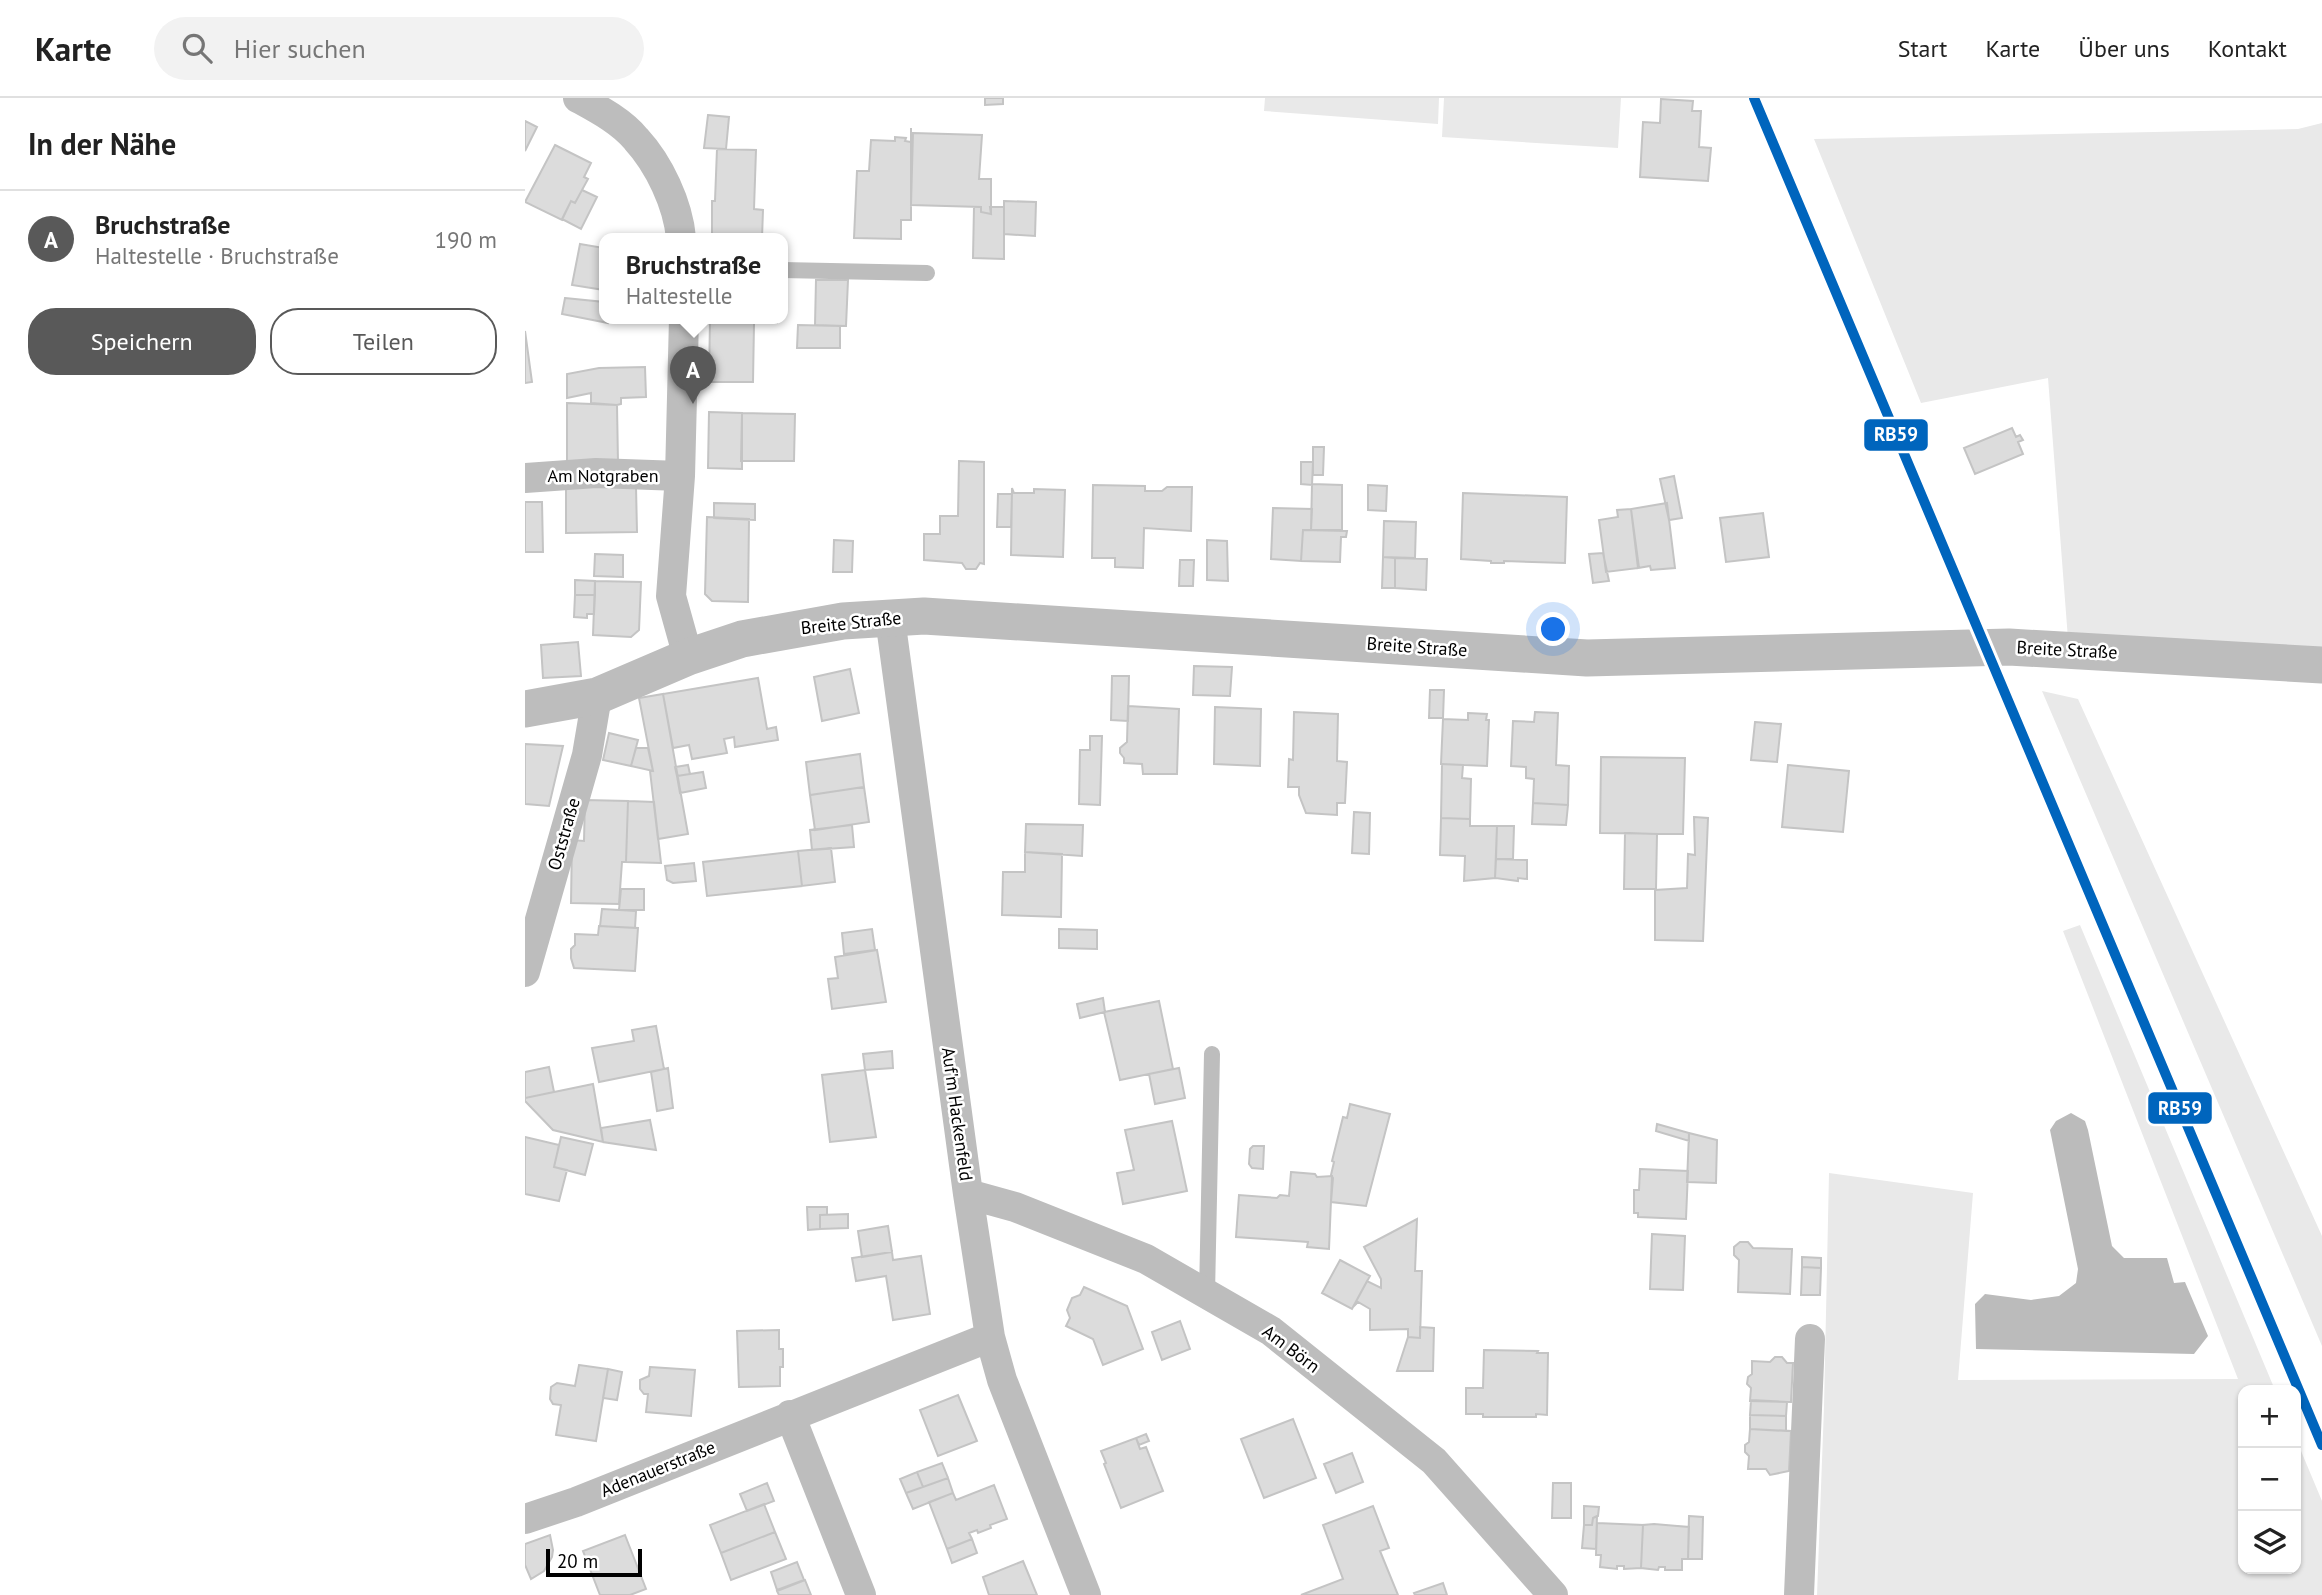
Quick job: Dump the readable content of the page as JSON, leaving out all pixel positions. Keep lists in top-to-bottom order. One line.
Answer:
{"streets":{"street":["Am Notgraben","Breite Straße","Oststraße","Auf'm Hackenfeld","Am Börn","Adenauerstraße"]},"crossings":[["Breite Straße","Oststraße"],["Breite Straße","Auf'm Hackenfeld"],["Auf'm Hackenfeld","Am Börn"],["Auf'm Hackenfeld","Adenauerstraße"]],"lines":["transit line RB59"],"scale_bar":"20 m","page":{"header":"Karte","search":"Hier suchen","nav":["Start","Karte","Über uns","Kontakt"],"heading":"In der Nähe","list":[{"mark":"A","name":"Bruchstraße","note":"Haltestelle · Bruchstraße","value":"190 m"}],"popup":["Bruchstraße","Haltestelle"],"buttons":["Speichern","Teilen"],"pins":"A","map_buttons":["+","−"],"scale":"20 m"}}
